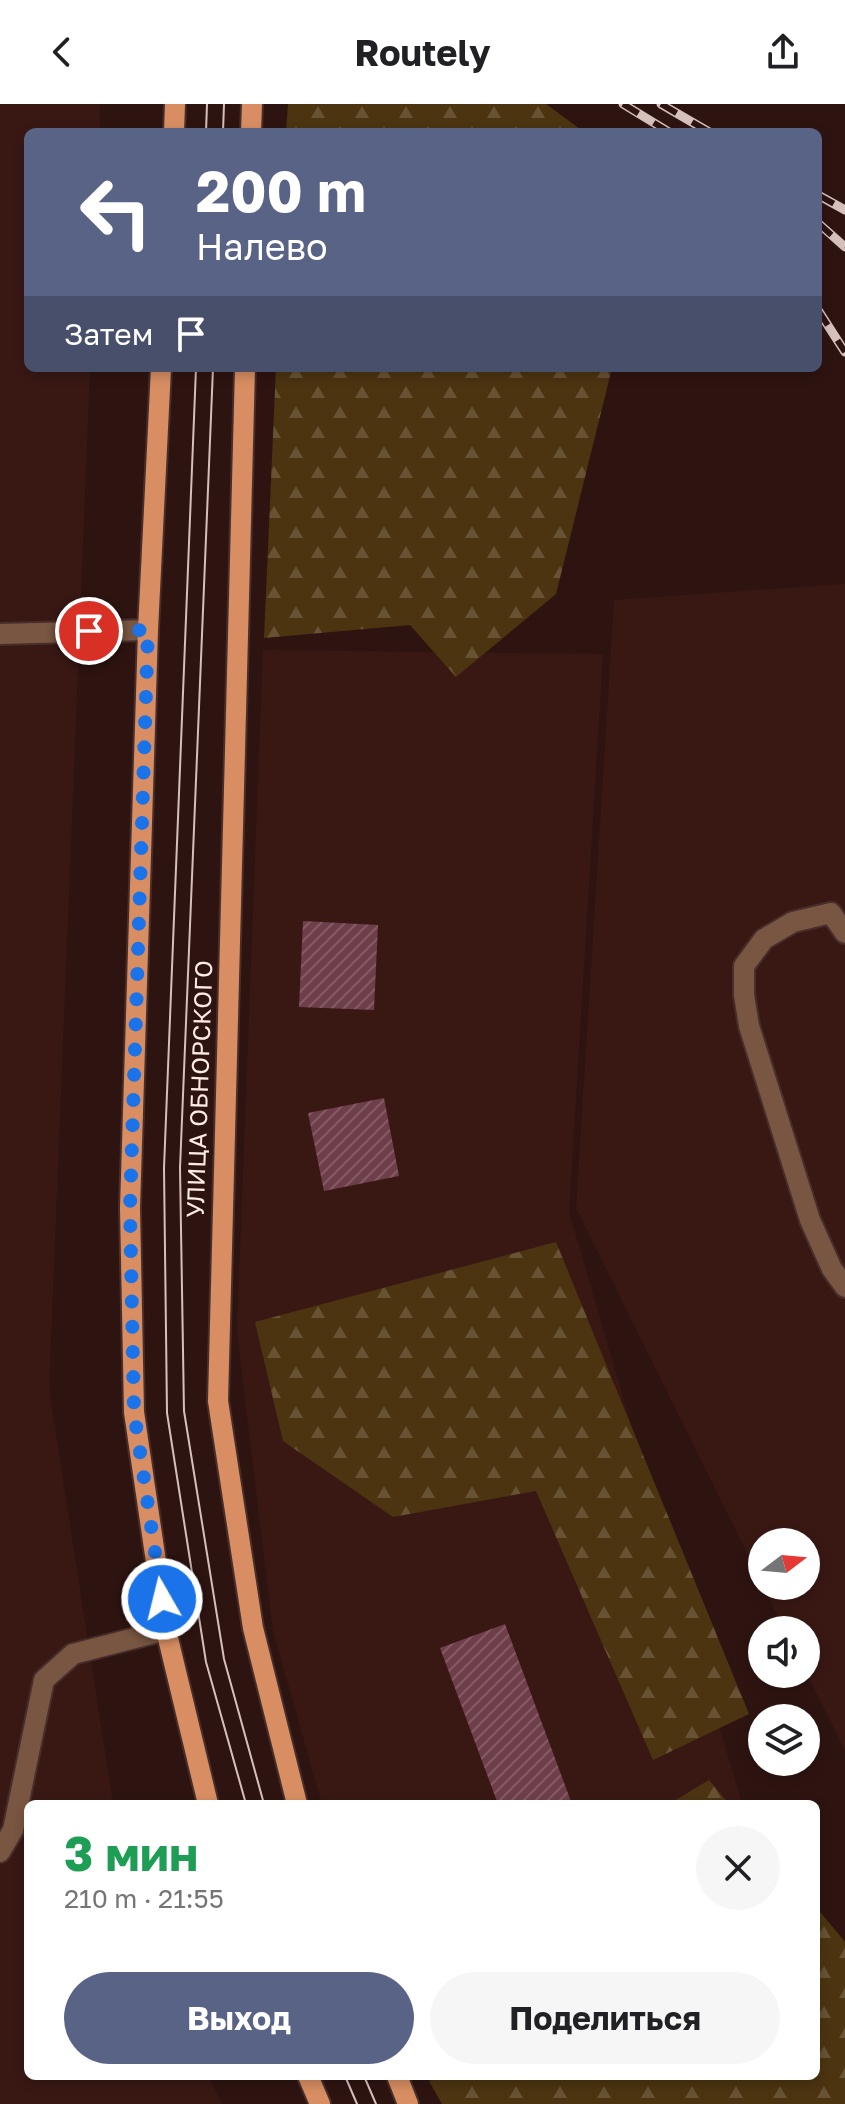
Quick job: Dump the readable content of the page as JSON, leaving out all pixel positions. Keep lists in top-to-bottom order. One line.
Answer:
{"streets":{"main road":["УЛИЦА ОБНОРСКОГО"]},"north":"right","page":{"header":"Routely","turn":["200 m","Налево"],"then":"Затем","heading":["3 мин","210 m · 21:55"],"buttons":["Выход","Поделиться"]}}
